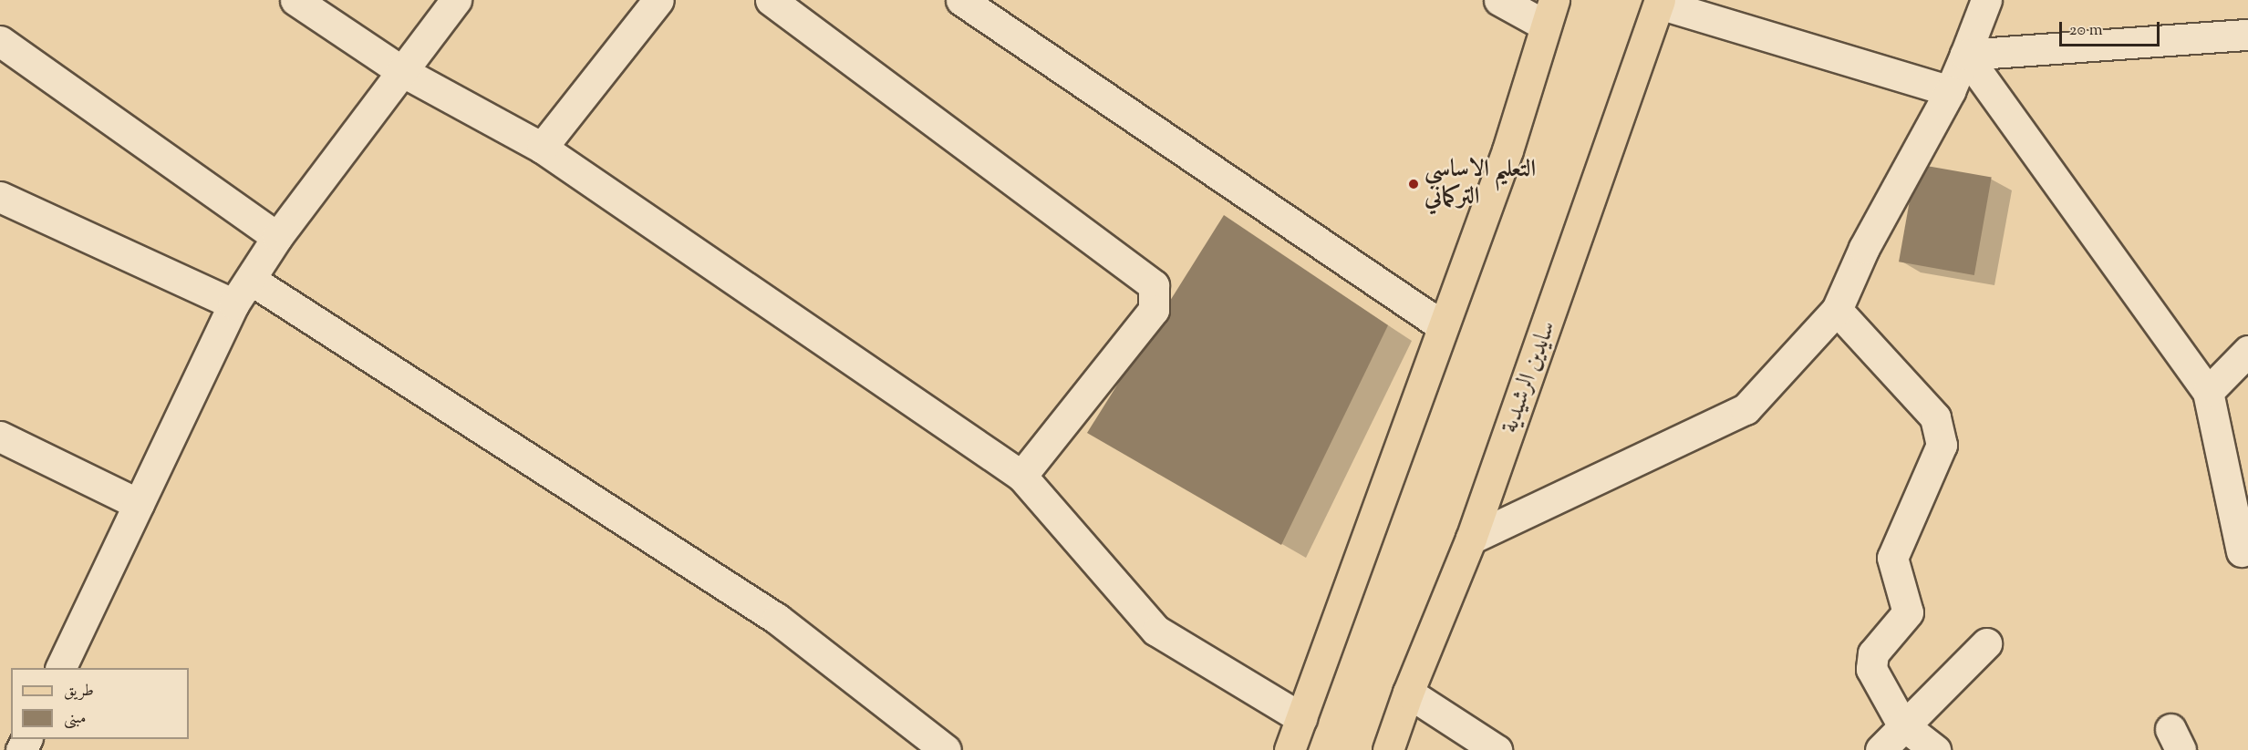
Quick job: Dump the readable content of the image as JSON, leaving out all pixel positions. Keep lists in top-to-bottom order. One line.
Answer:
{"streets":{"main road":["سايدين الرشيدية"]},"places":["التعليم الاساسي التركماني"],"legend":["طريق","مبنى"],"scale_bar":"20 m"}
